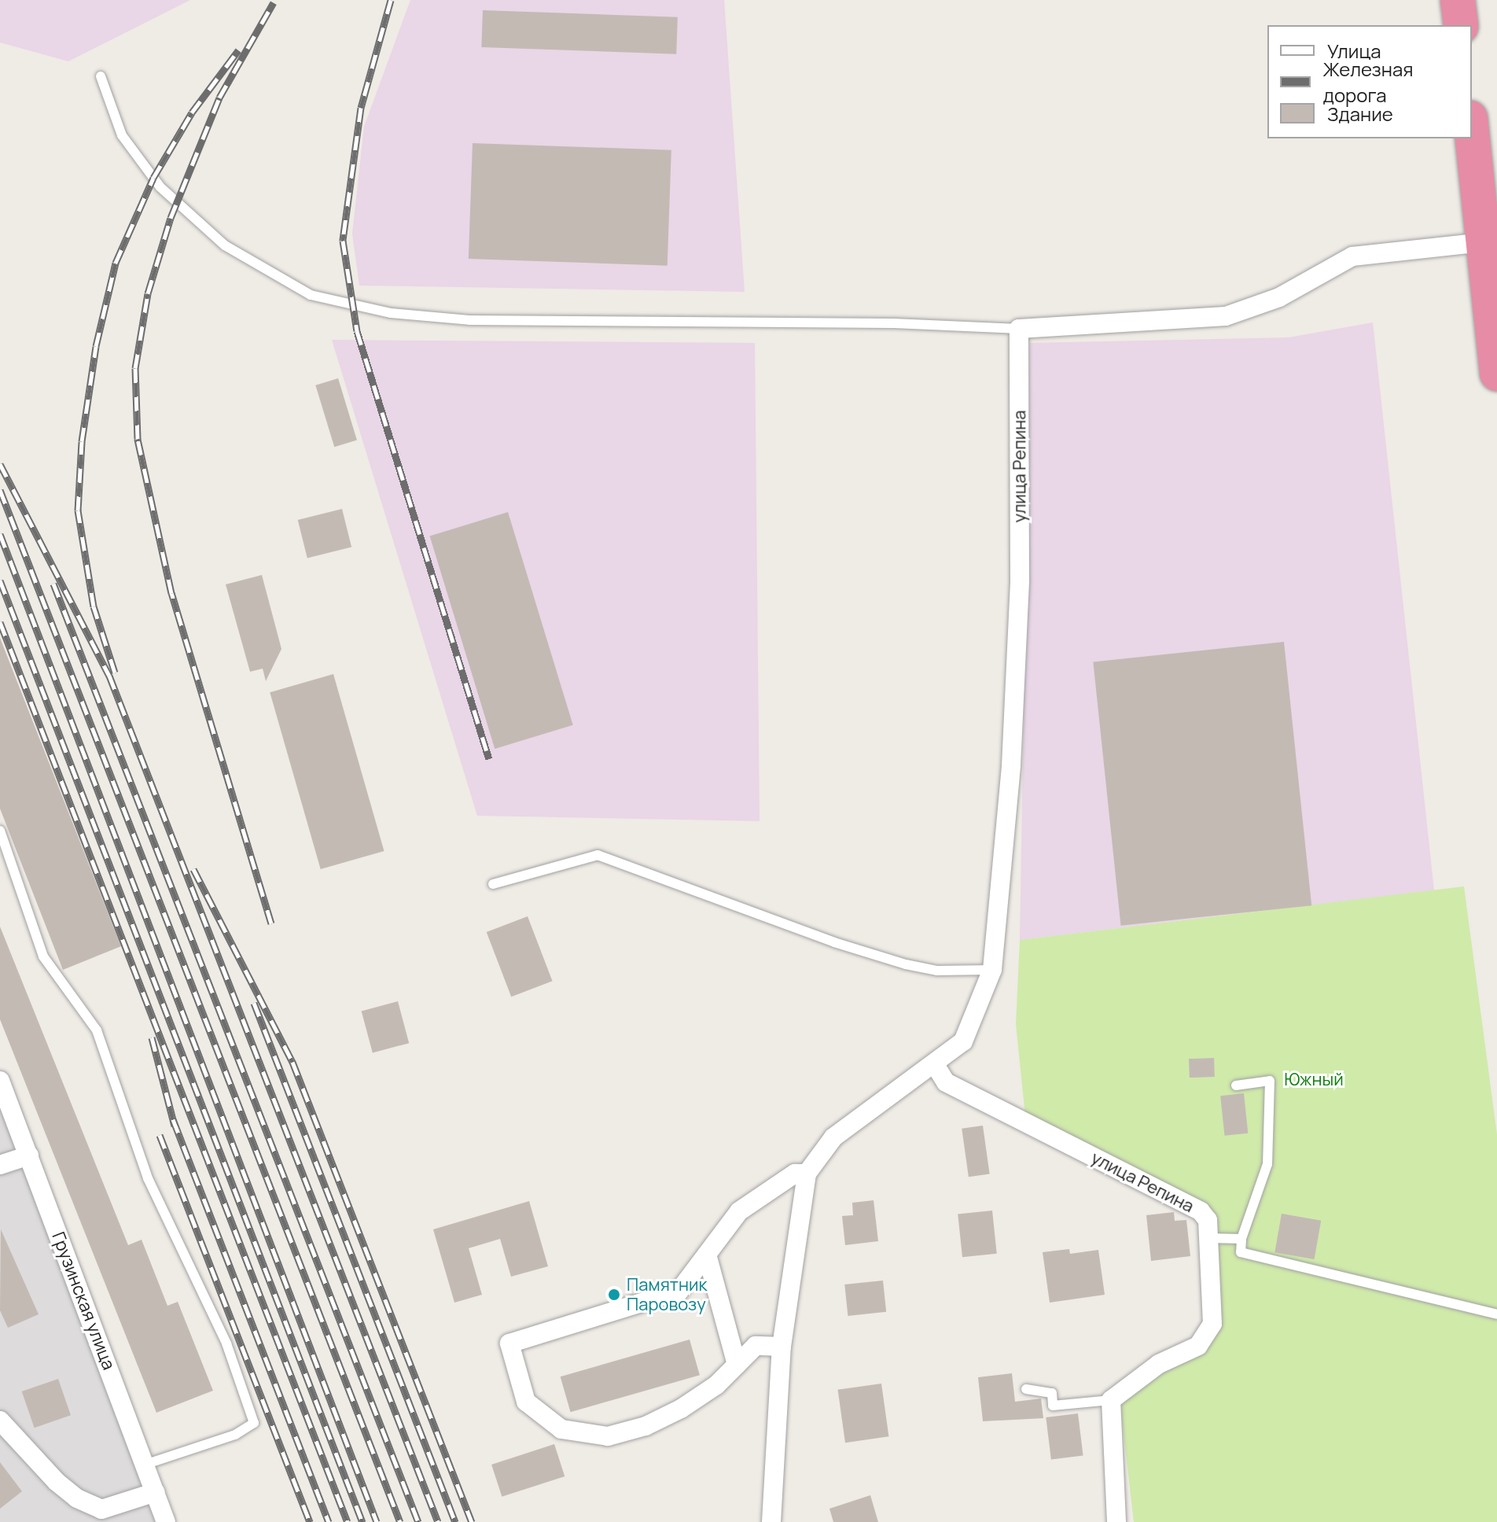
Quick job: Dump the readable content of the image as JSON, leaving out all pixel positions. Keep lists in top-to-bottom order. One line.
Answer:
{"streets":{"street":["улица Репина","Грузинская улица"]},"parks":["Южный"],"places":["Памятник Паровозу"],"legend":["Улица","Железная дорога","Здание"]}
